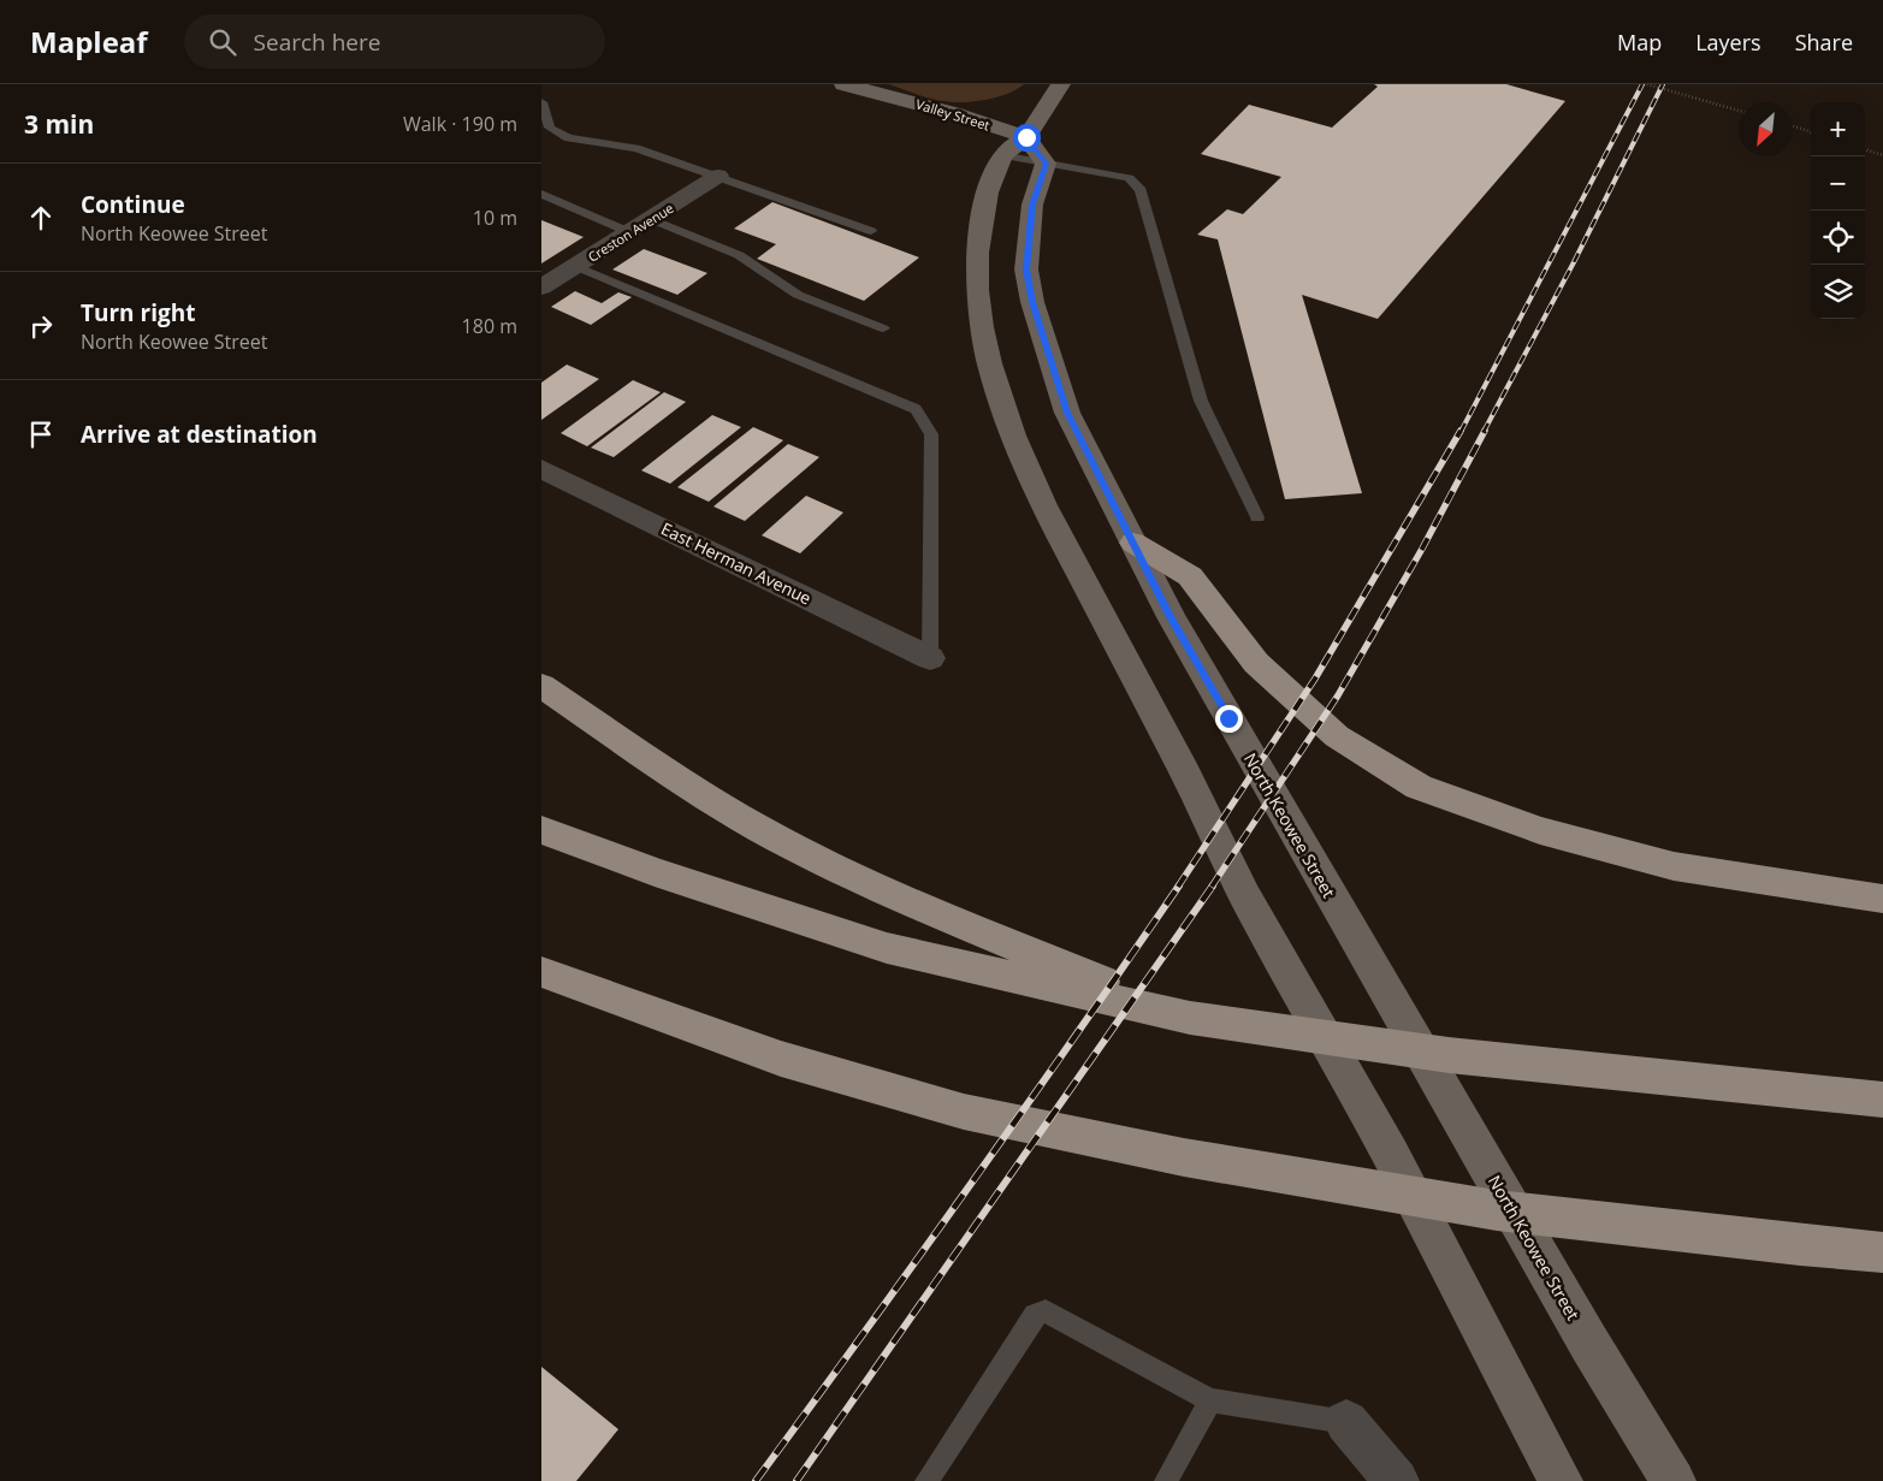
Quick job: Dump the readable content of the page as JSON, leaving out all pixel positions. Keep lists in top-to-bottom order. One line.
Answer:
{"streets":{"main road":["Valley Street","North Keowee Street"],"street":["Creston Avenue","East Herman Avenue"]},"north":"bottom left","page":{"header":"Mapleaf","search":"Search here","nav":["Map","Layers","Share"],"heading":["3 min","Walk · 190 m"],"map_buttons":["+","−"],"list":[["Continue","North Keowee Street","10 m"],["Turn right","North Keowee Street","180 m"],"Arrive at destination"]}}
